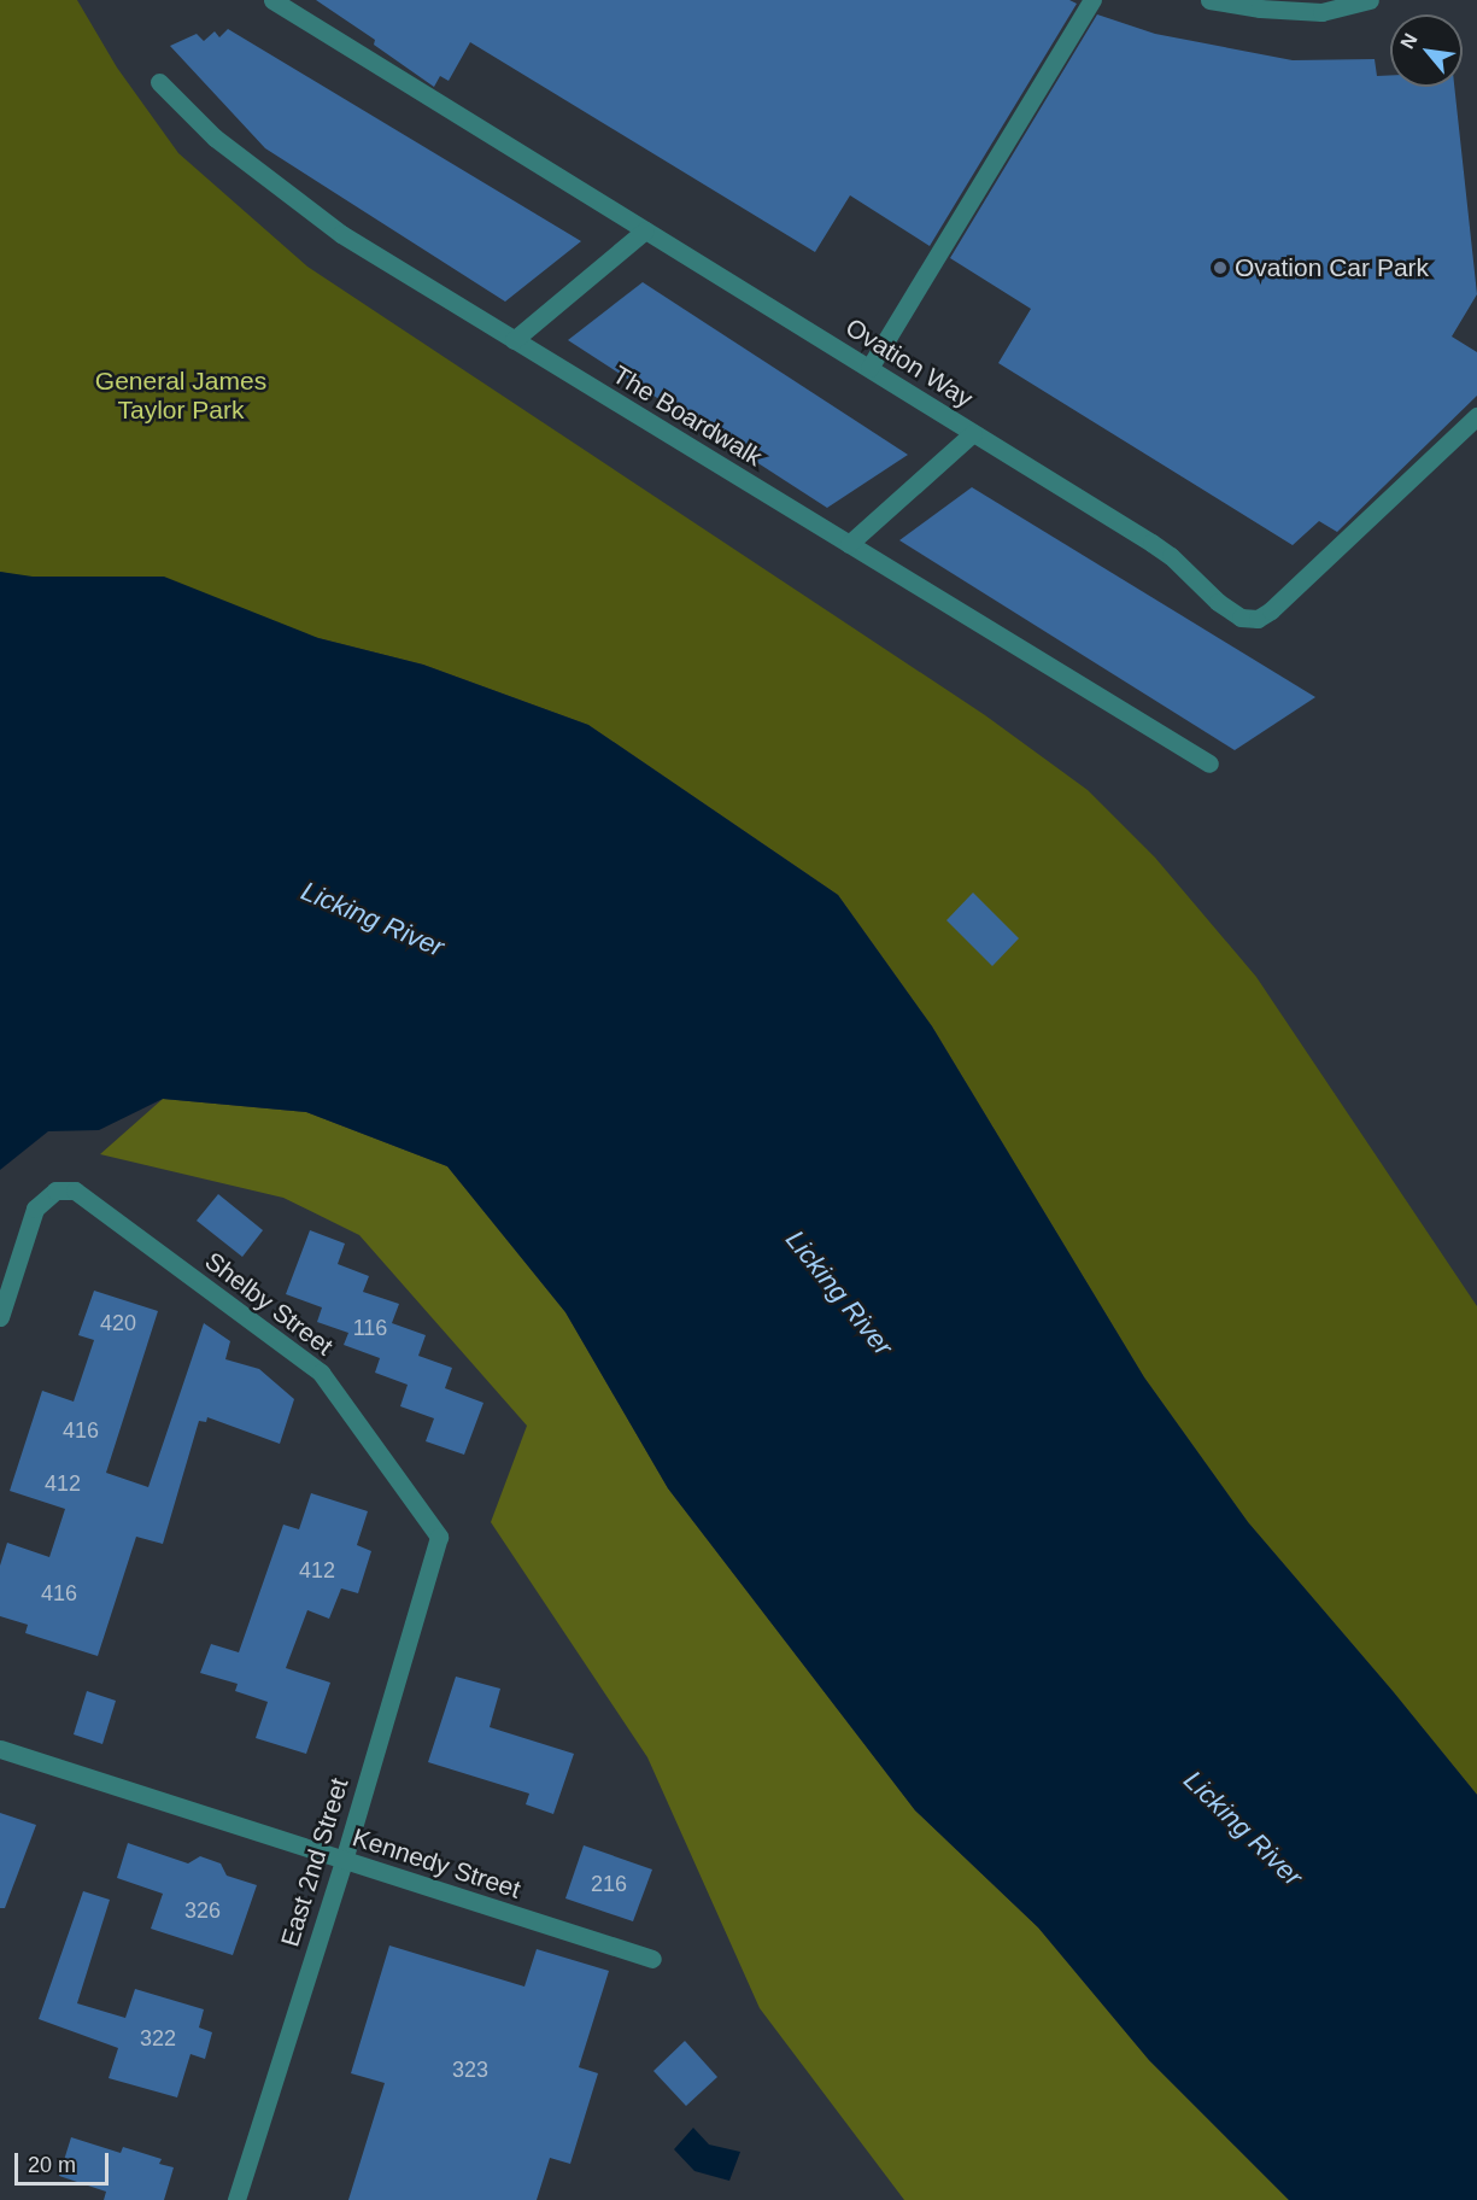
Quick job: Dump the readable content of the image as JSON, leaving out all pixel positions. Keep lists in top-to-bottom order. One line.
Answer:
{"streets":{"street":["Ovation Way","The Boardwalk","Shelby Street","East 2nd Street","Kennedy Street"]},"crossings":[["Shelby Street","East 2nd Street"],["East 2nd Street","Kennedy Street"]],"water":["Licking River"],"parks":["General James Taylor Park"],"places":["Ovation Car Park"],"house_numbers":["420","116","416","412","412","416","216","326","322","323"],"scale_bar":"20 m","north":"top left"}
